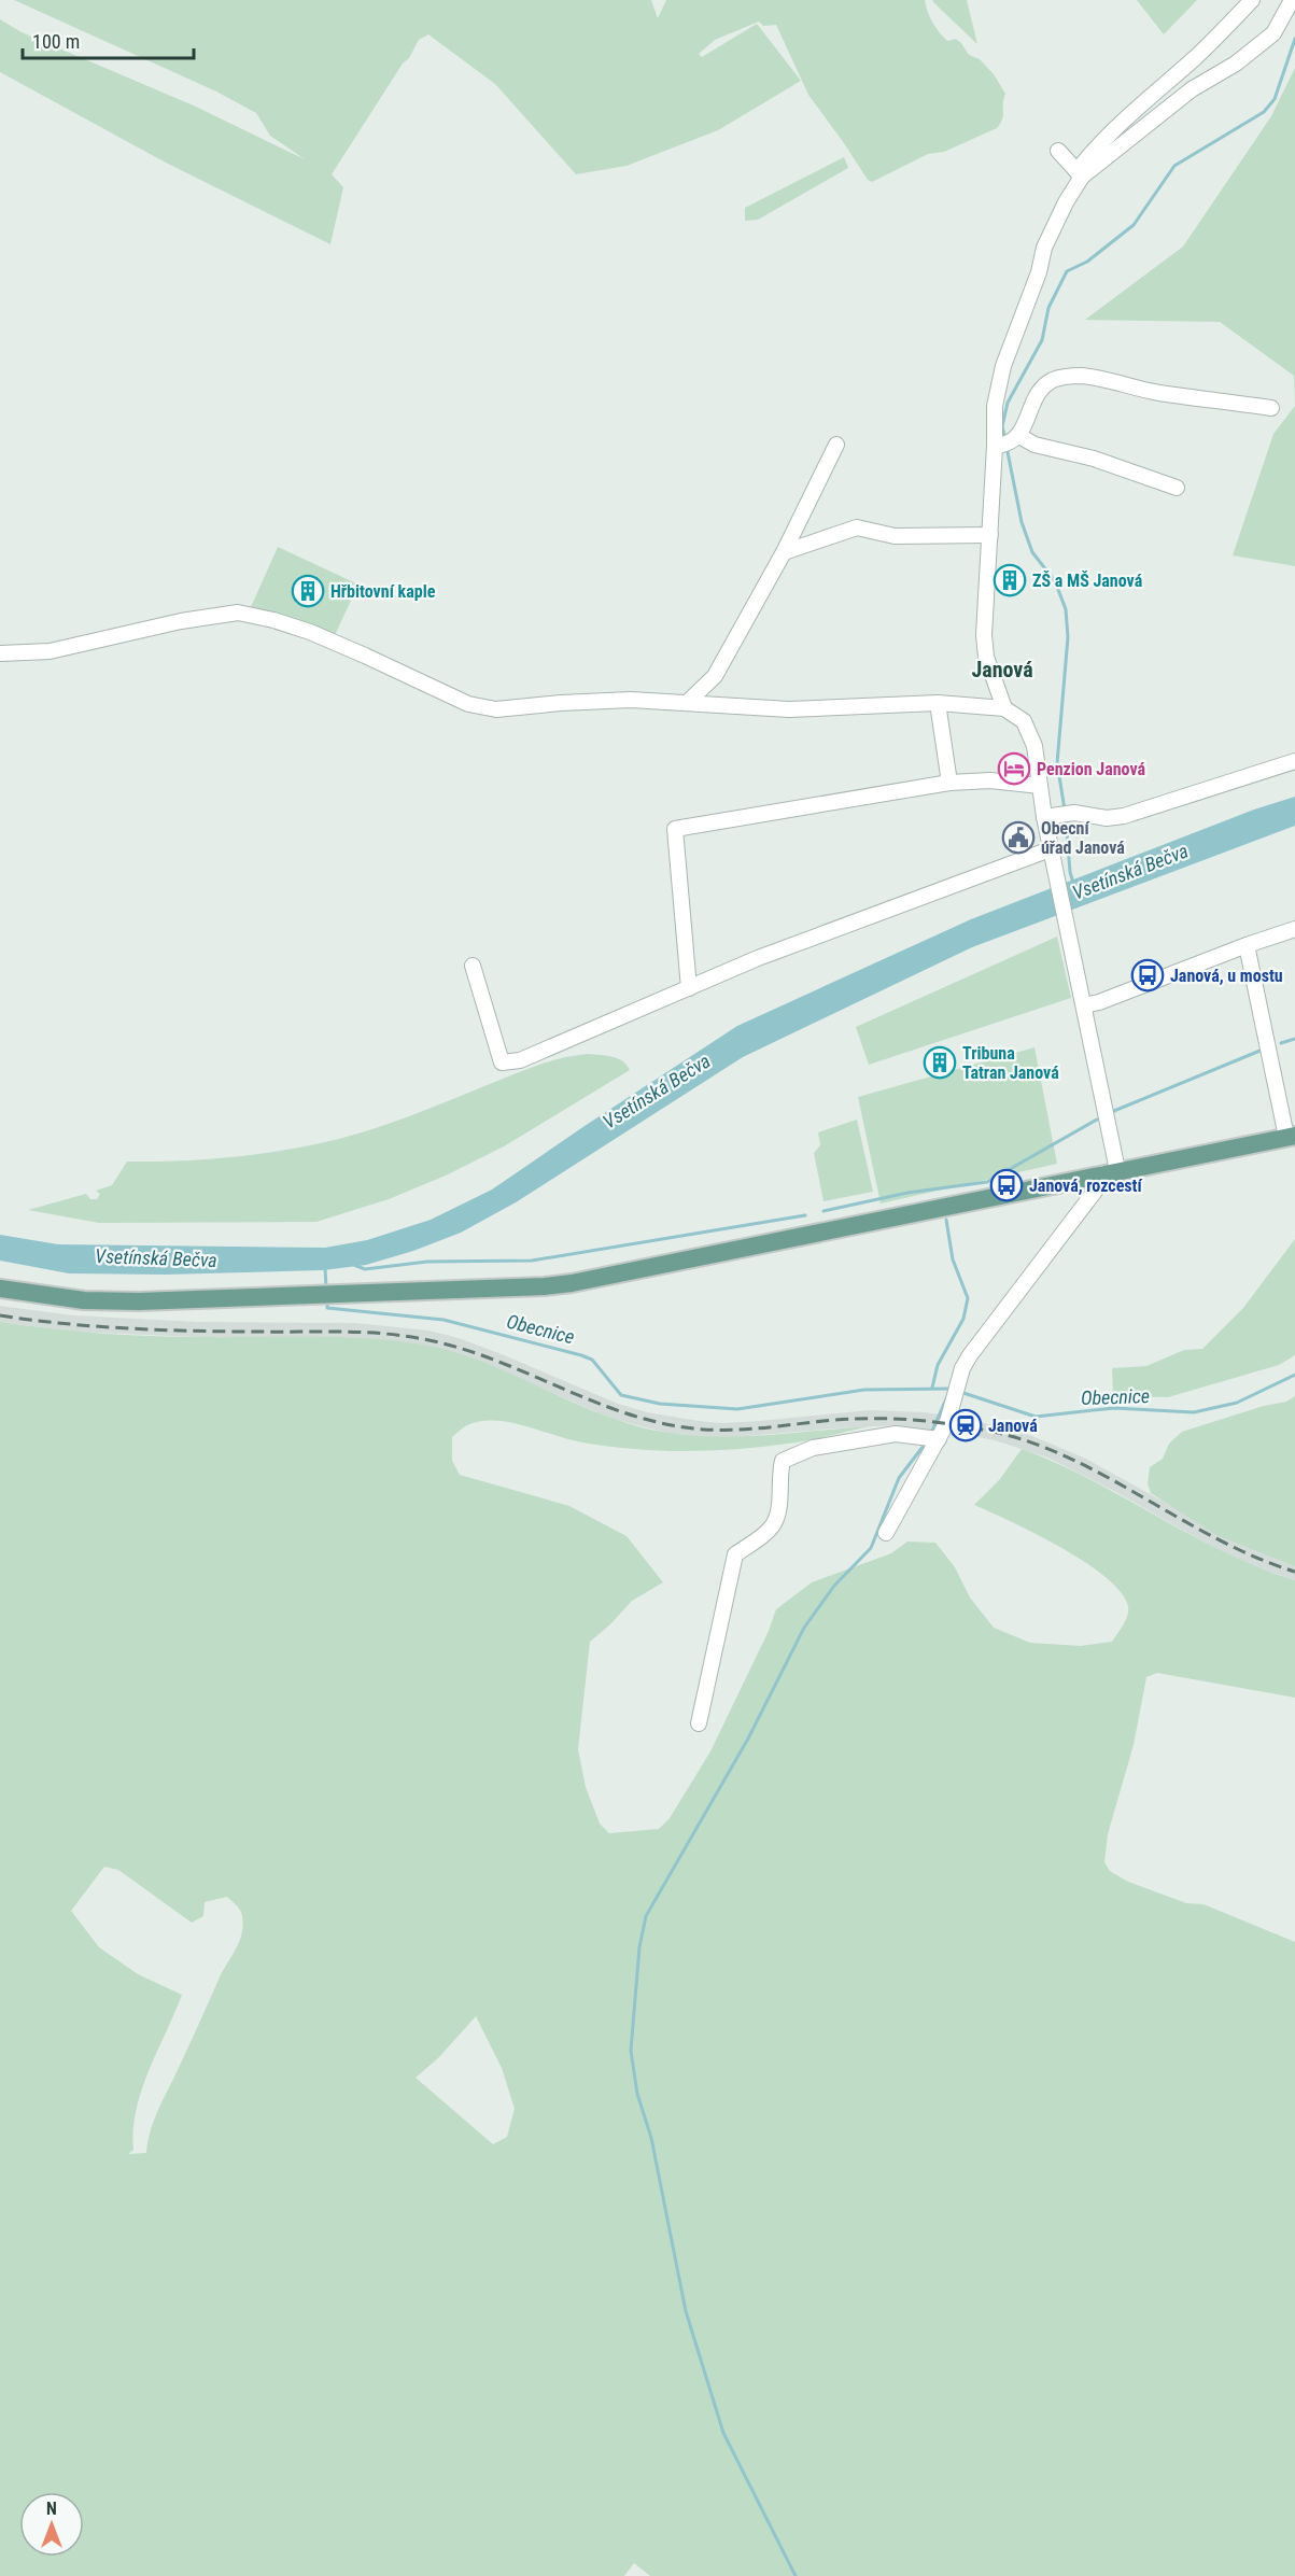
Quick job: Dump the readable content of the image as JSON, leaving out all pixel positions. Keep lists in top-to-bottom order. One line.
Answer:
{"districts":["Janová"],"water":["Vsetínská Bečva","Obecnice"],"places":{"building":["ZŠ a MŠ Janová","Hřbitovní kaple","Tribuna Tatran Janová"],"hotel":["Penzion Janová"],"public building":["Obecní úřad Janová"],"bus stop":["Janová, u mostu","Janová, rozcestí"],"station":["Janová"]},"scale_bar":"100 m","north":"top"}
